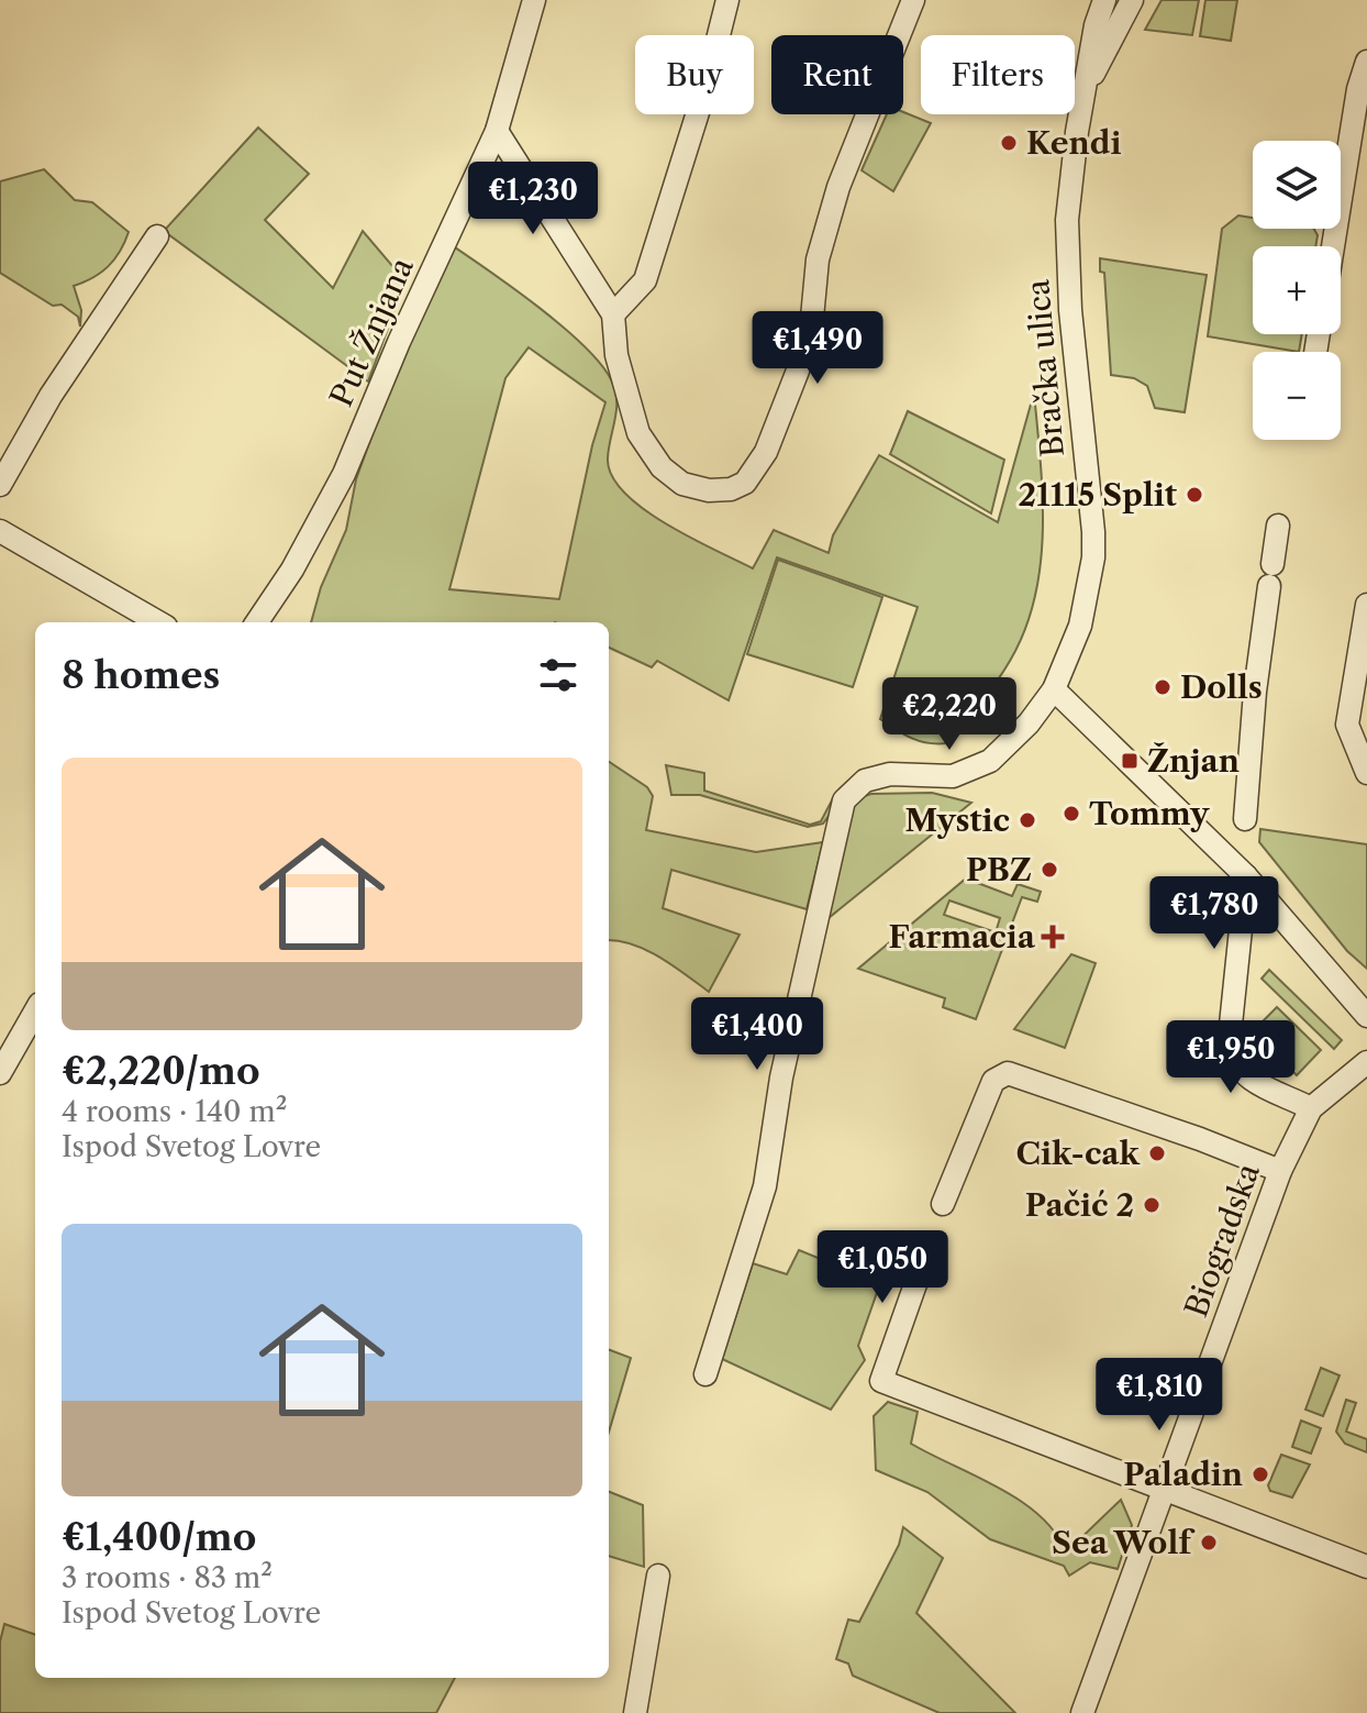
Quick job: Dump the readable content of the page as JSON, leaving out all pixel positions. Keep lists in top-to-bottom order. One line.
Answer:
{"streets":{"street":["Put Žnjana","Bračka ulica","Biogradska"]},"places":{"other":["Kendi","21115 Split","Dolls","Tommy","Mystic","PBZ","Cik-cak","Pačić 2","Paladin","Sea Wolf"],"transit":["Žnjan"],"health":["Farmacia"]},"page":{"chip":["Buy","Rent","Filters"],"map_buttons":["+","−"],"price":["€1,230","€1,490","€2,220","€1,780","€1,400","€1,950","€1,050","€1,810"],"heading":"8 homes","list":[{"name":"€2,220/mo","note":"4 rooms · 140 m² · Ispod Svetog Lovre"},{"name":"€1,400/mo","note":"3 rooms · 83 m² · Ispod Svetog Lovre"}]}}
